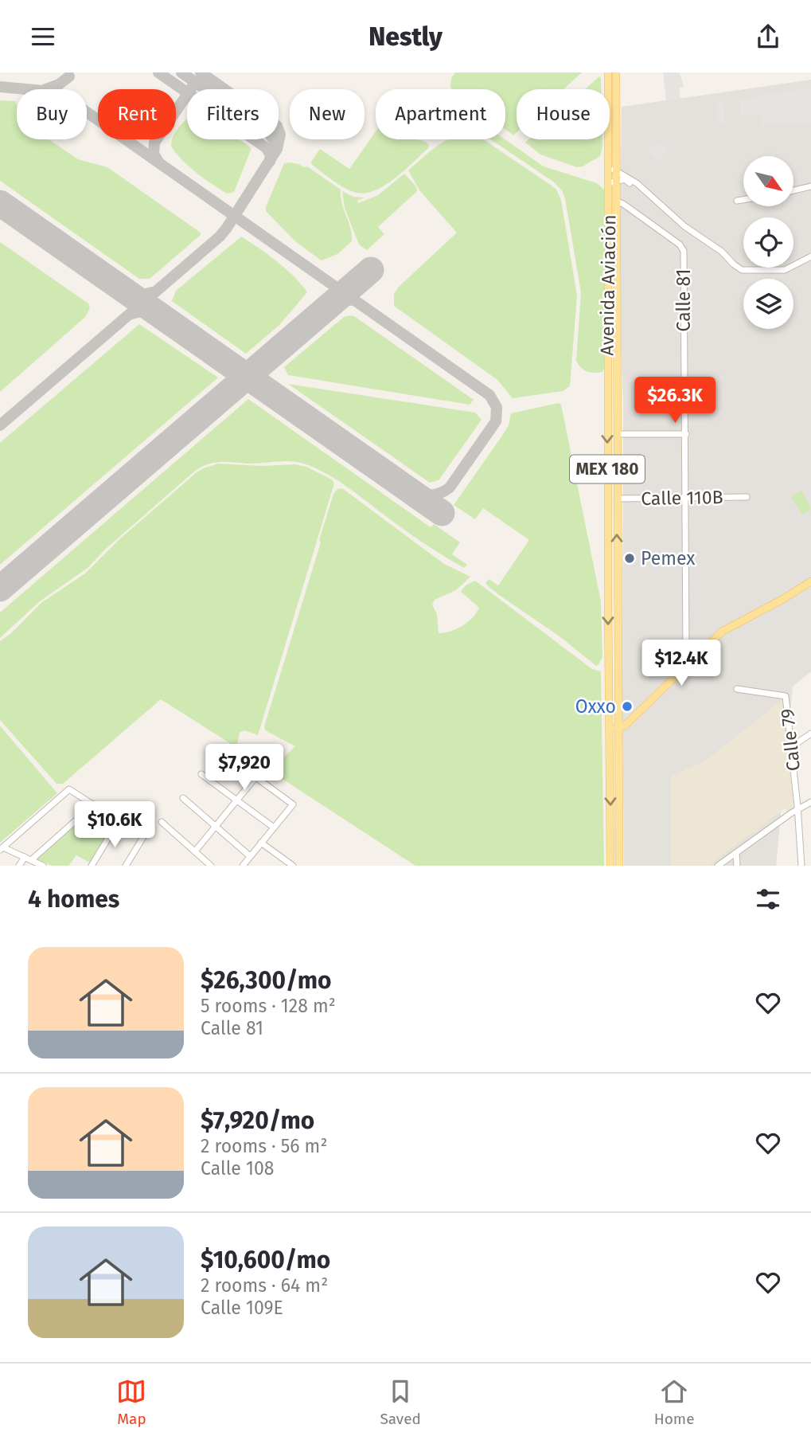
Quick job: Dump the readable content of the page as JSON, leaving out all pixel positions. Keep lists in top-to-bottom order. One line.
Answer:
{"streets":{"main road":["Avenida Aviación","MEX 180"],"street":["Calle 81","Calle 110B","Calle 79"]},"crossings":[["Avenida Aviación","Calle 81"],["Avenida Aviación","Calle 110B"],["Calle 81","Calle 110B"]],"places":["Pemex","Oxxo"],"north":"bottom right","page":{"header":"Nestly","chip":["Buy","Rent","Filters","New","Apartment","House"],"price":["$26.3K","$12.4K","$7,920","$10.6K"],"heading":"4 homes","list":[{"name":"$26,300/mo","note":"5 rooms · 128 m² · Calle 81"},{"name":"$7,920/mo","note":"2 rooms · 56 m² · Calle 108"},{"name":"$10,600/mo","note":"2 rooms · 64 m² · Calle 109E"}],"tabs":["Map","Saved","Home"]}}
